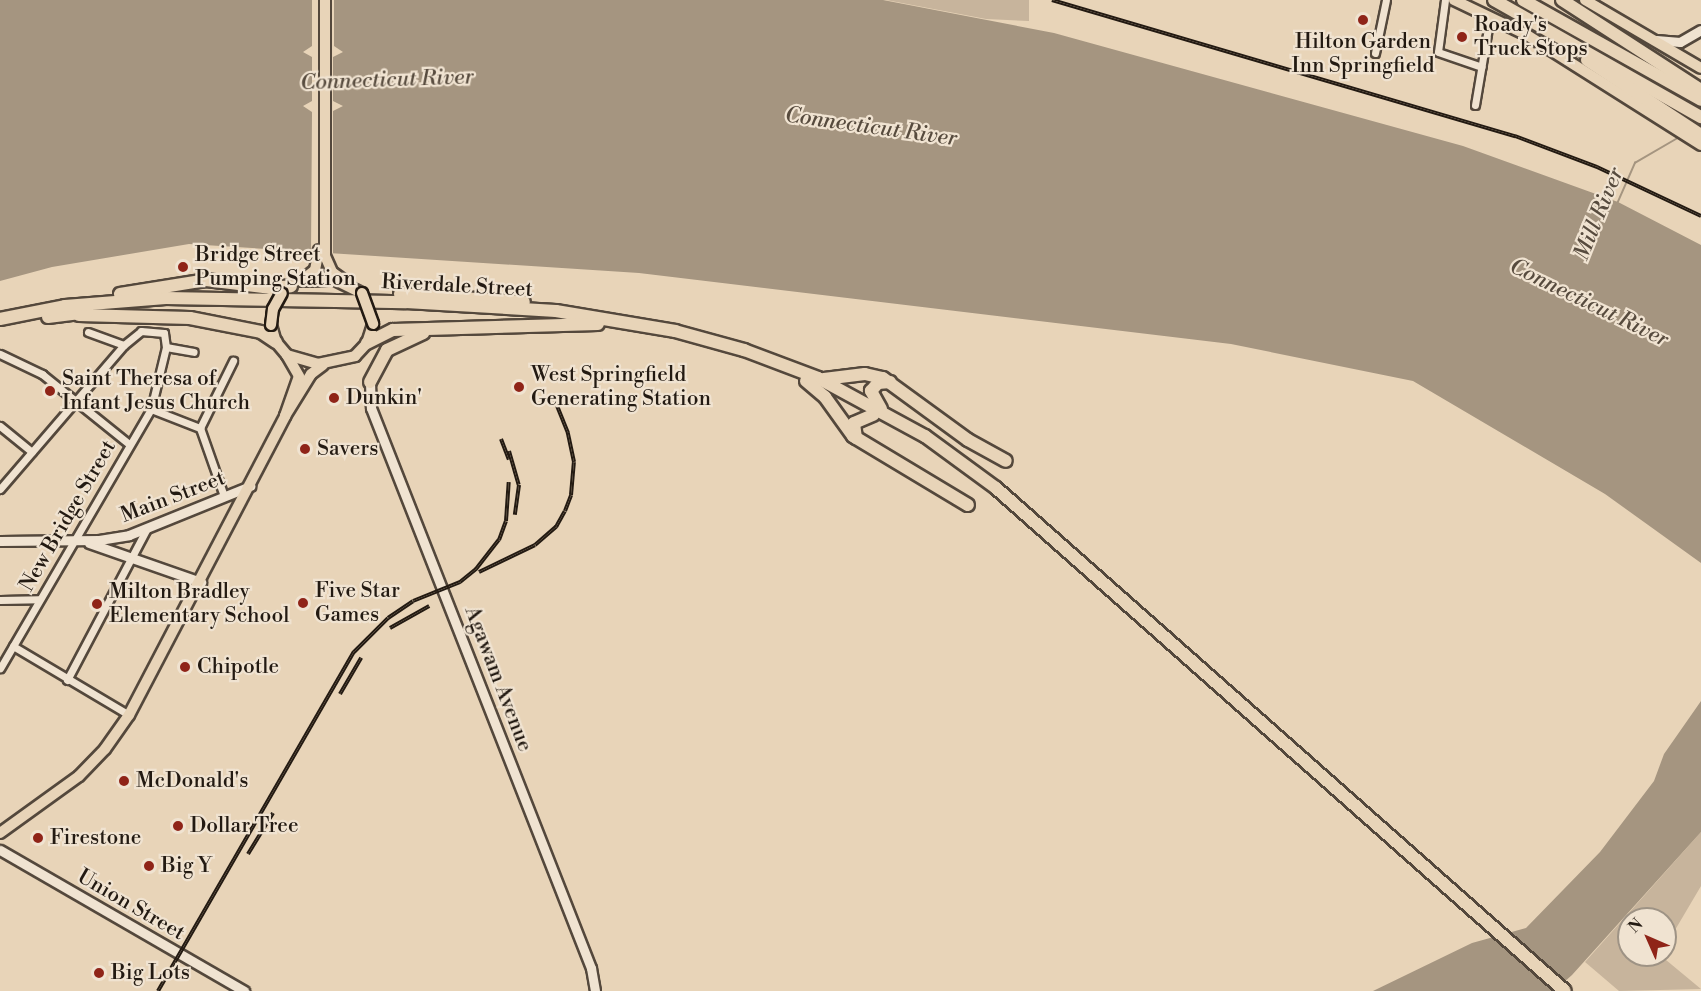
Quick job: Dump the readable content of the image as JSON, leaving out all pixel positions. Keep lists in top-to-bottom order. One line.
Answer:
{"streets":{"highway":["Riverdale Street"],"street":["Main Street","New Bridge Street","Agawam Avenue","Union Street"]},"crossings":[["Main Street","New Bridge Street"]],"water":["Connecticut River","Mill River"],"places":["Hilton Garden Inn Springfield","Roady's Truck Stops","Bridge Street Pumping Station","West Springfield Generating Station","Saint Theresa of Infant Jesus Church","Dunkin'","Savers","Five Star Games","Milton Bradley Elementary School","Chipotle","McDonald's","Dollar Tree","Firestone","Big Y","Big Lots"],"north":"top left"}
